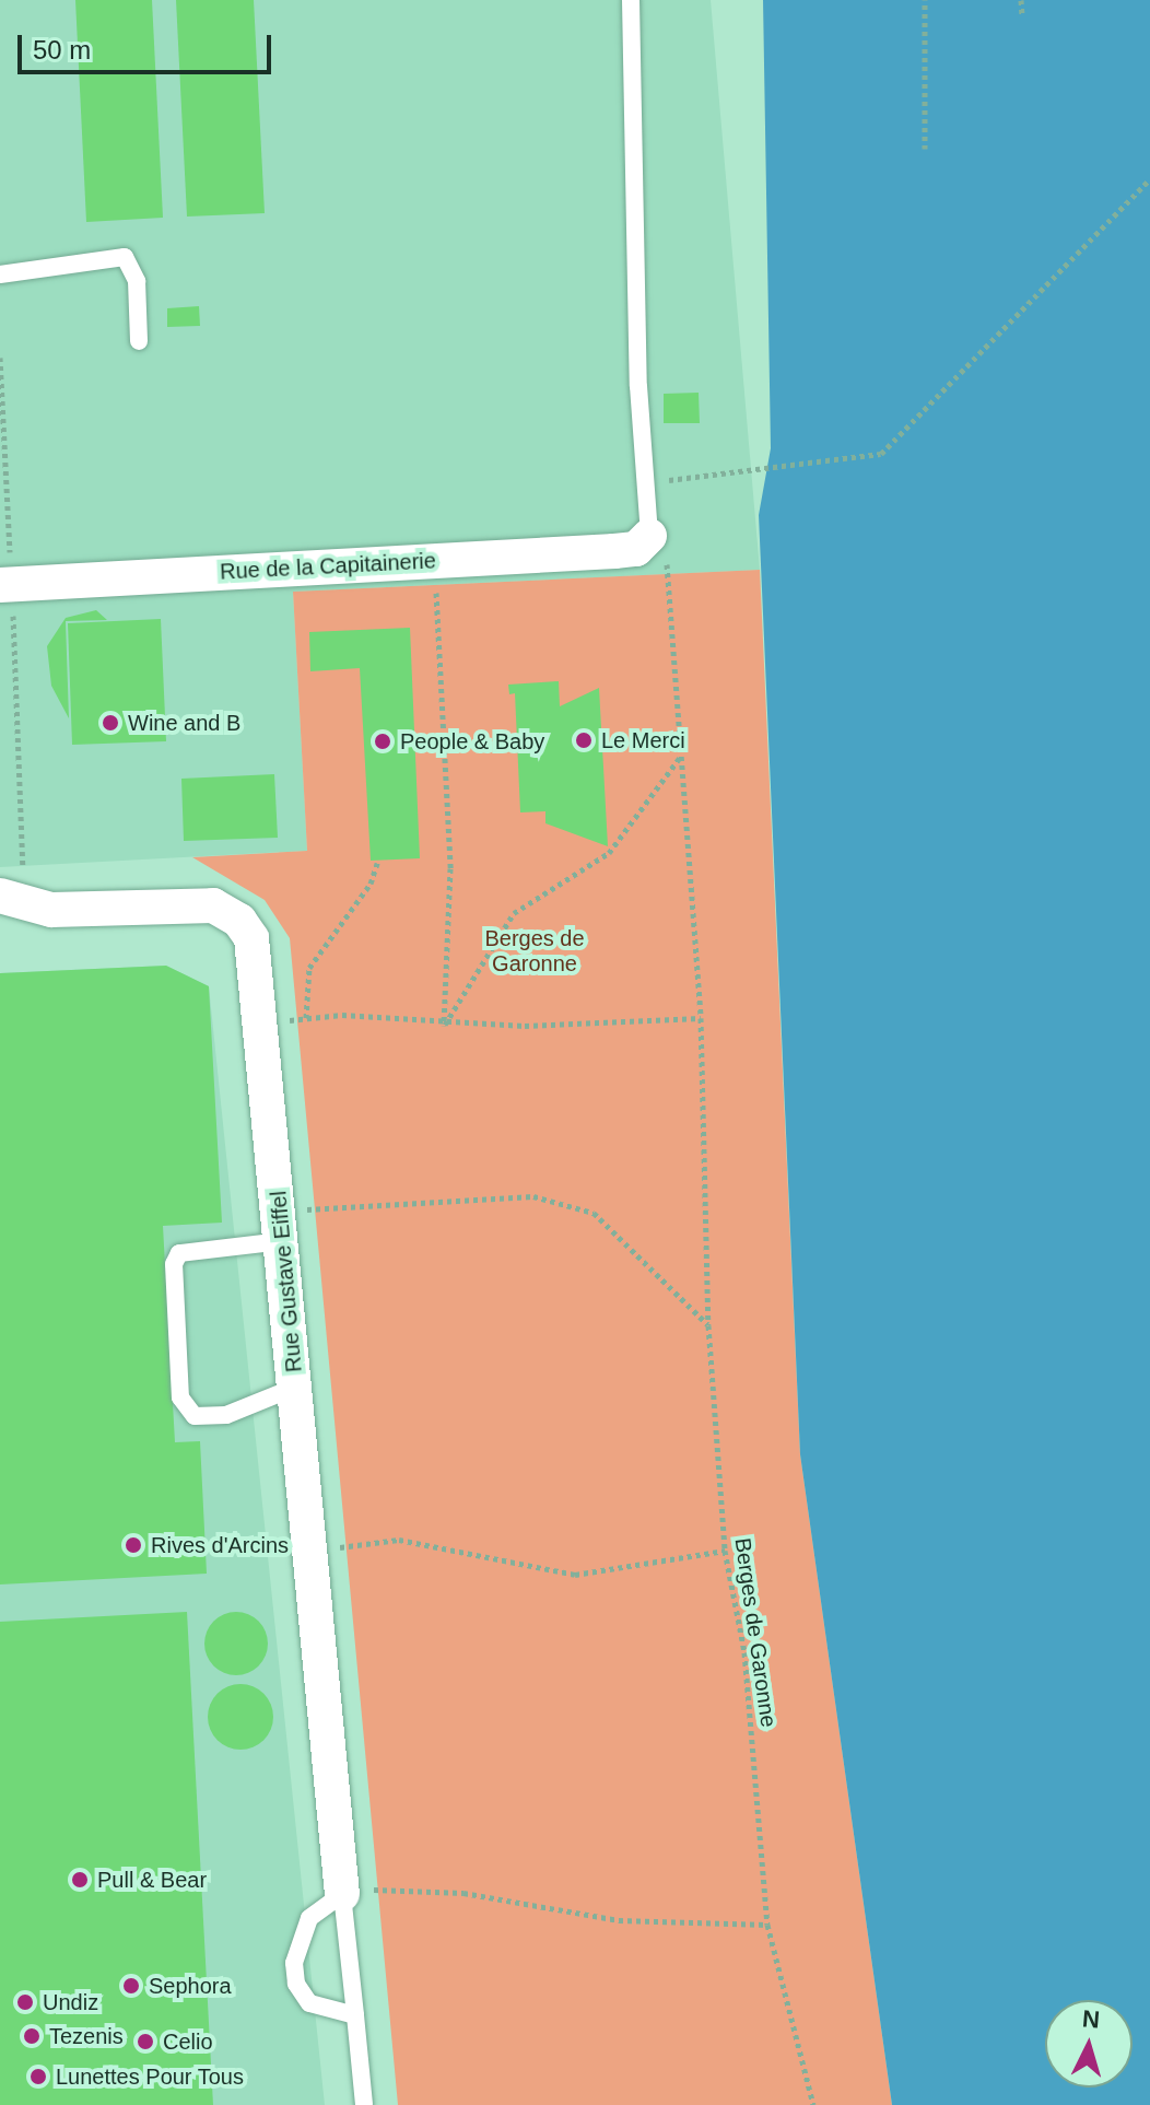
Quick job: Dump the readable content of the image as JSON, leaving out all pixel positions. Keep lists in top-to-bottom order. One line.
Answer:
{"streets":{"street":["Rue de la Capitainerie","Rue Gustave Eiffel"],"path":["Berges de Garonne"]},"crossings":[["Rue de la Capitainerie","Berges de Garonne"]],"parks":["Berges de Garonne"],"places":["Wine and B","Le Merci","People & Baby","Rives d'Arcins","Pull & Bear","Sephora","Undiz","Tezenis","Celio","Lunettes Pour Tous"],"scale_bar":"50 m","north":"top"}
